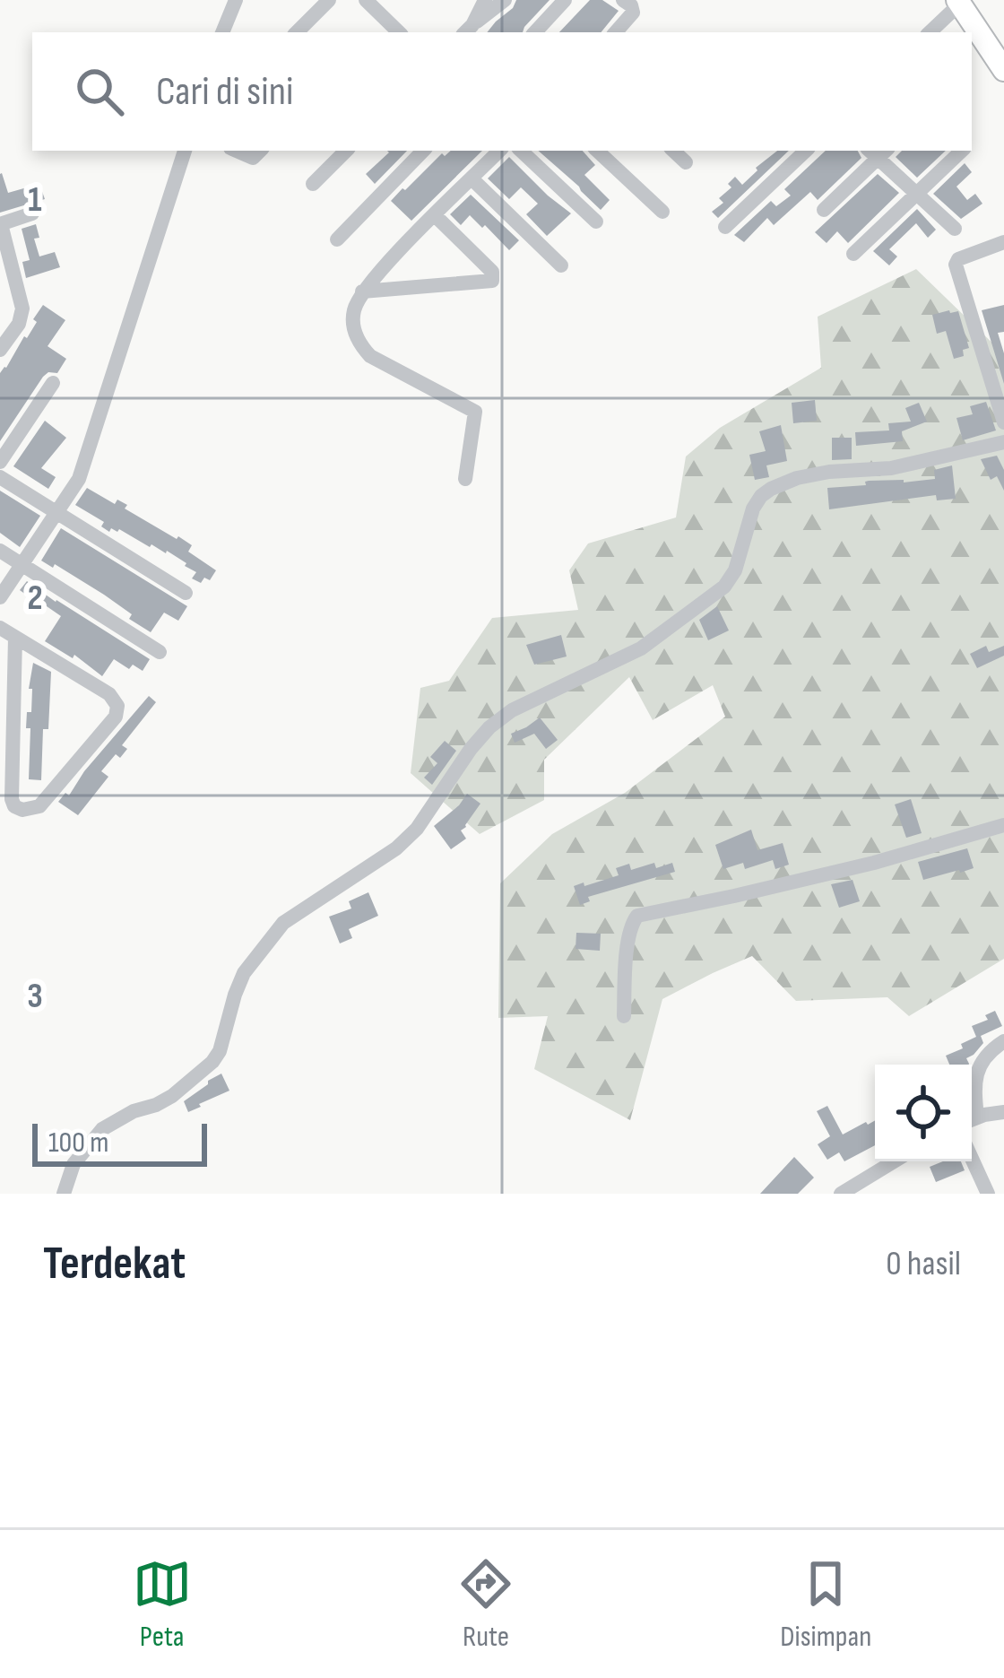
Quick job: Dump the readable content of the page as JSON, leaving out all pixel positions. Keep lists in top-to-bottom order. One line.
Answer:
{"scale_bar":"100 m","page":{"search":"Cari di sini","scale":"100 m","heading":["Terdekat","0 hasil"],"nav":["Peta","Rute","Disimpan"]},"grid":{"rows":["1","2","3"]}}
